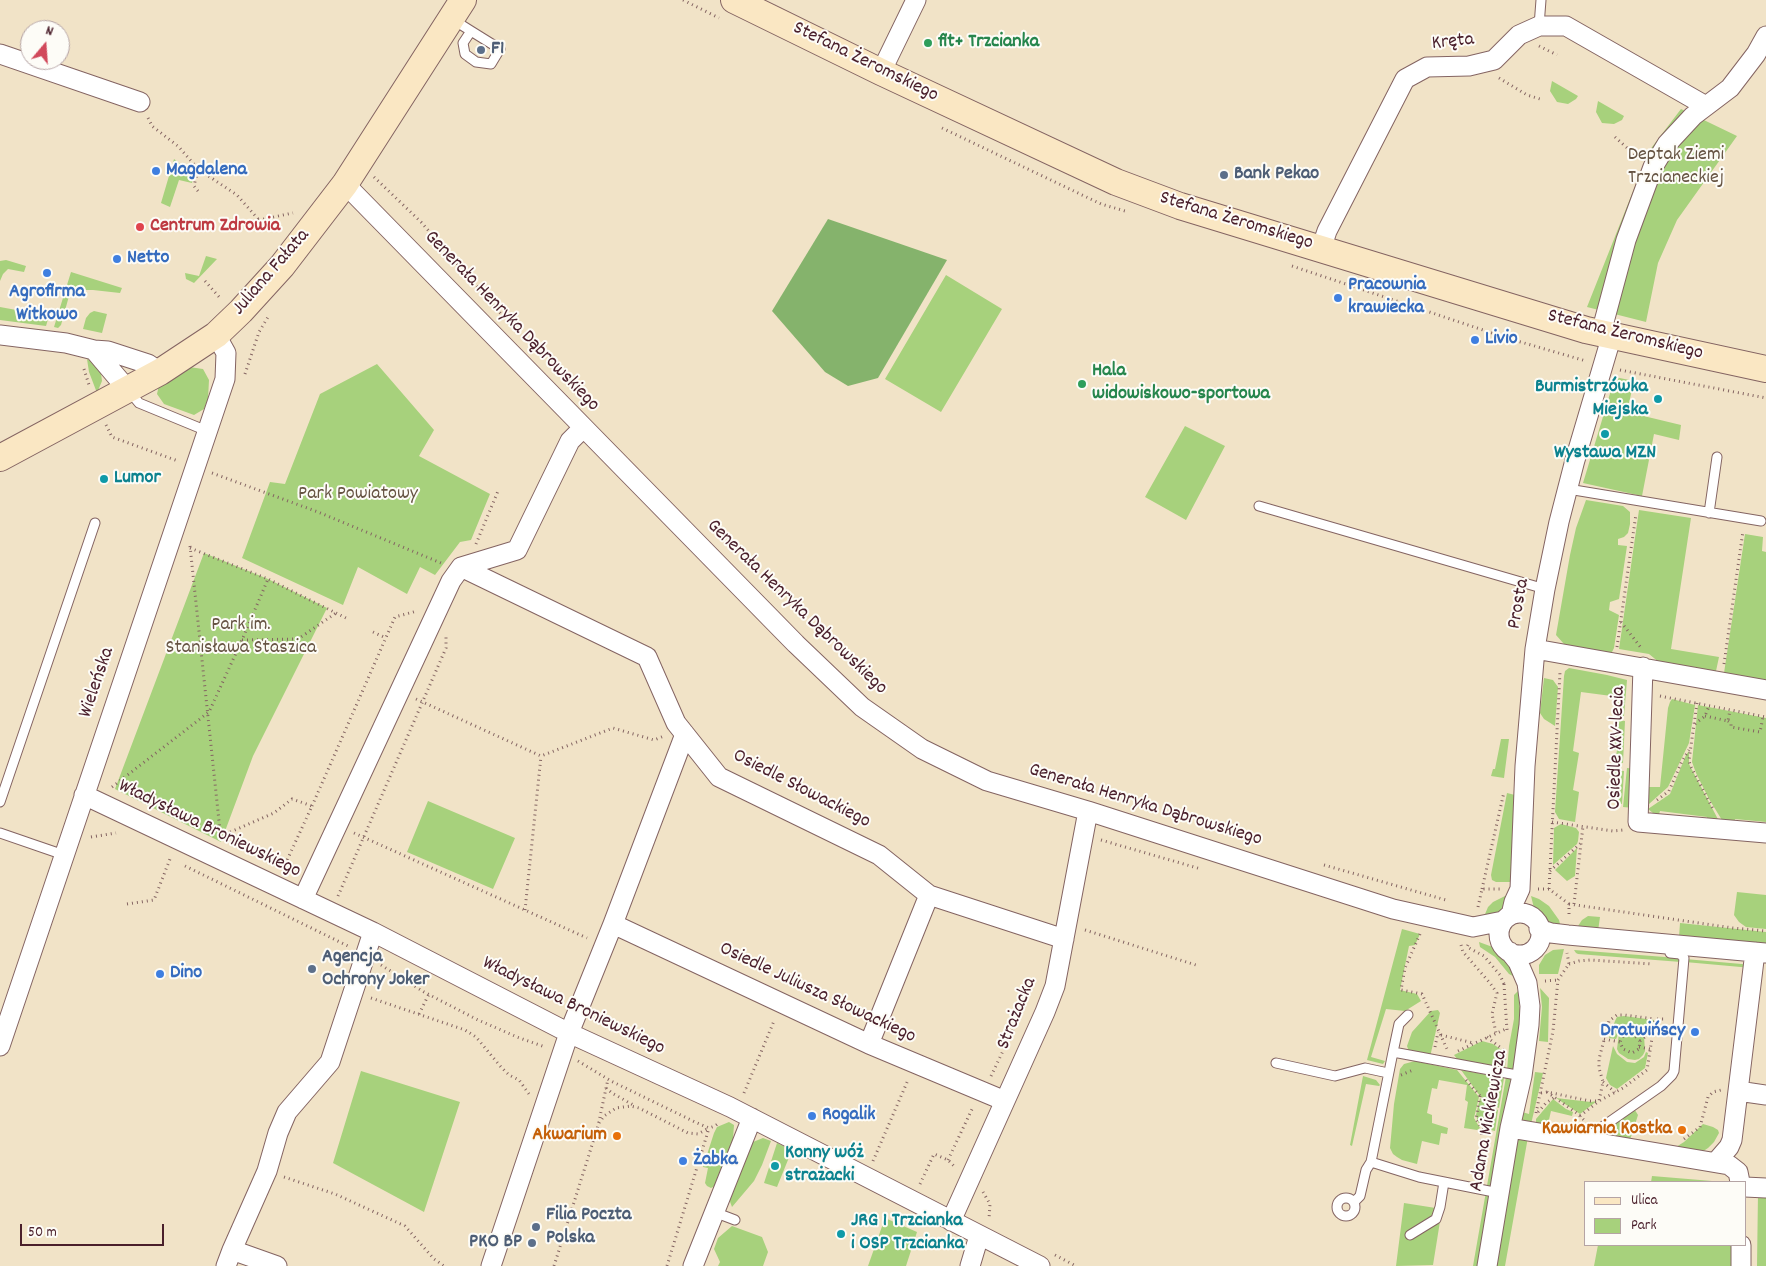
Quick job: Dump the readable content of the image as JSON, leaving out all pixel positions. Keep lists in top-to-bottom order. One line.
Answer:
{"streets":{"main road":["Stefana Żeromskiego","Juliana Fałata"],"street":["Kręta","Generała Henryka Dąbrowskiego","Prosta","Wieleńska","Osiedle XXV-lecia","Osiedle Słowackiego","Władysława Broniewskiego","Osiedle Juliusza Słowackiego","Strażacka","Adama Mickiewicza"]},"crossings":[["Kręta","Stefana Żeromskiego"],["Kręta","Prosta"],["Stefana Żeromskiego","Prosta"],["Juliana Fałata","Generała Henryka Dąbrowskiego"],["Juliana Fałata","Wieleńska"],["Generała Henryka Dąbrowskiego","Prosta"],["Generała Henryka Dąbrowskiego","Strażacka"],["Generała Henryka Dąbrowskiego","Adama Mickiewicza"],["Prosta","Osiedle XXV-lecia"],["Prosta","Adama Mickiewicza"],["Wieleńska","Władysława Broniewskiego"],["Osiedle Słowackiego","Strażacka"],["Władysława Broniewskiego","Strażacka"],["Osiedle Juliusza Słowackiego","Strażacka"]],"parks":["Deptak Ziemi Trzcianeckiej","Park Powiatowy","Park im. Stanisława Staszica"],"places":["fit+ Trzcianka","F1","Magdalena","Bank Pekao","Centrum Zdrowia","Netto","Agrofirma Witkowo","Pracownia krawiecka","Livio","Hala widowiskowo-sportowa","Burmistrzówka Miejska","Wystawa MZN","Lumor","Agencja Ochrony Joker","Dino","Dratwińscy","Rogalik","Kawiarnia Kostka","Akwarium","Żabka","Konny wóż strażacki","Filia Poczta Polska","JRG 1 Trzcianka i OSP Trzcianka","PKO BP"],"legend":["Ulica","Park"],"scale_bar":"50 m","north":"top"}
